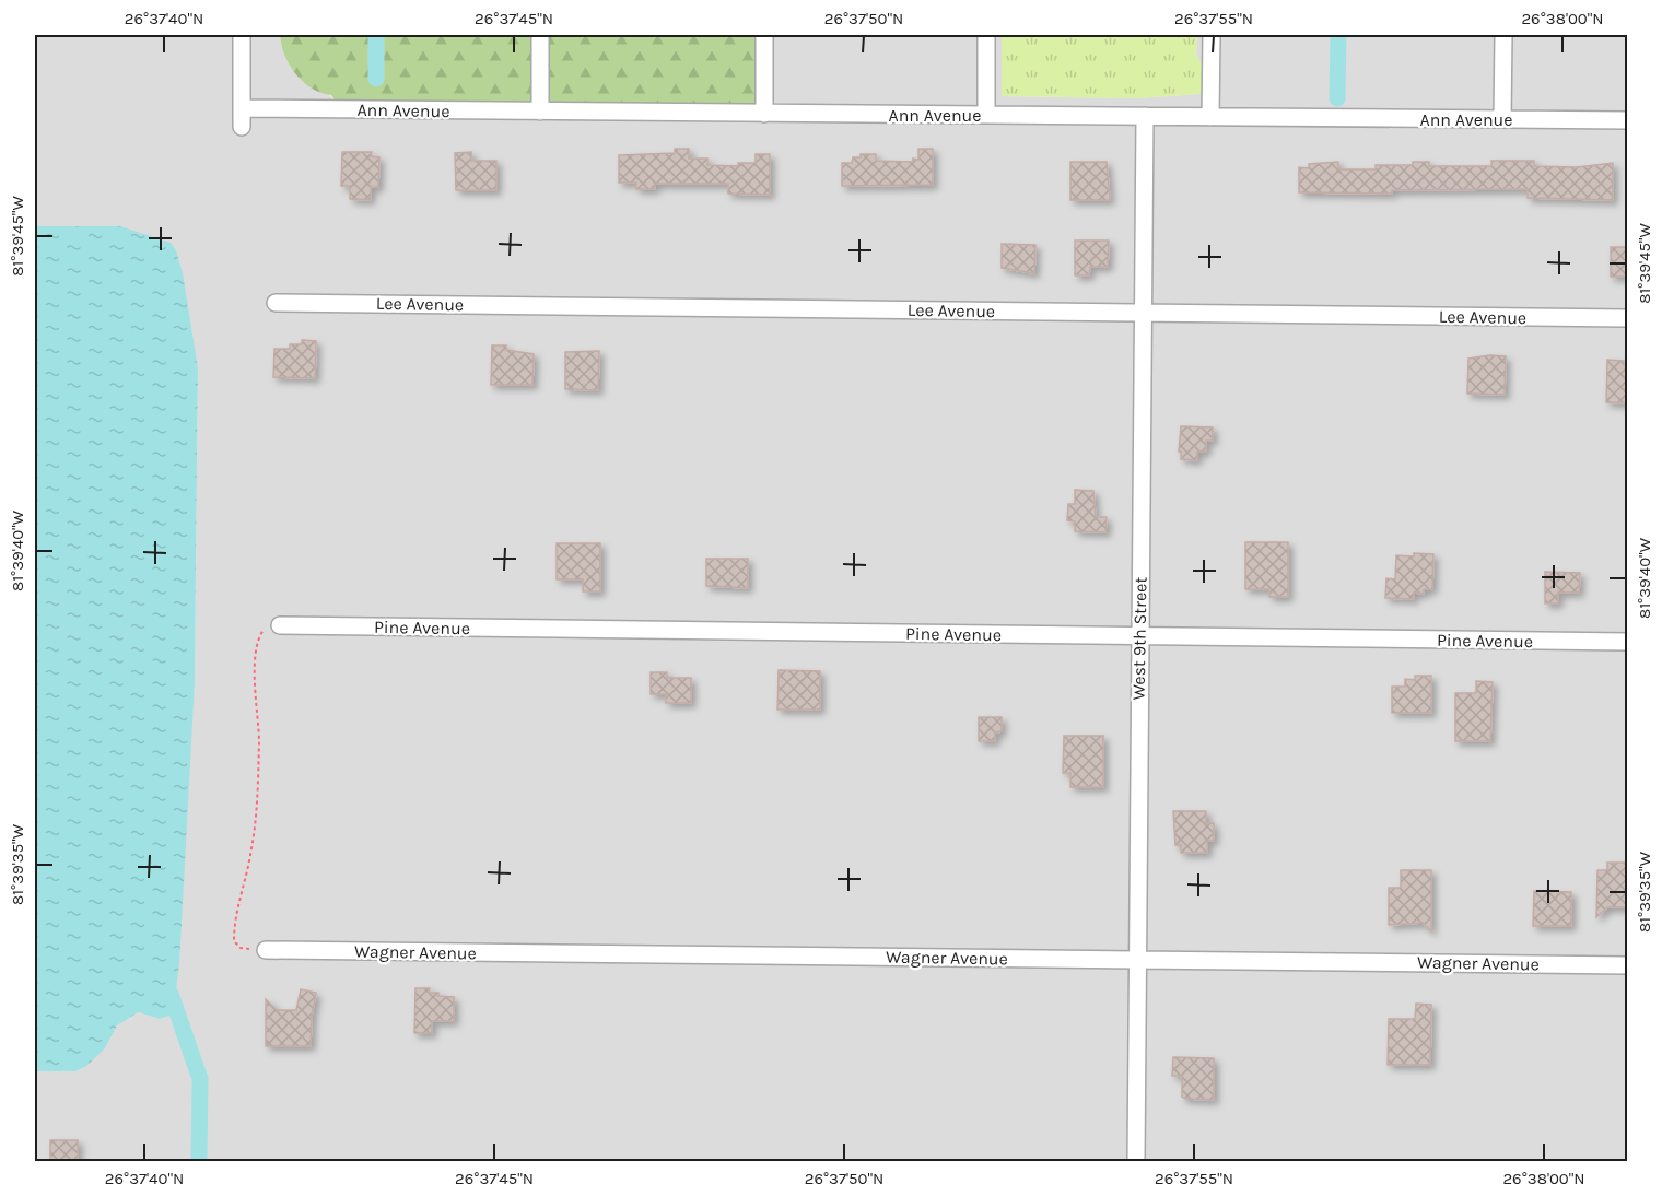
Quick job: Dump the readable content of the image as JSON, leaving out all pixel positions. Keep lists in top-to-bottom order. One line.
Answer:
{"streets":{"street":["Ann Avenue","Lee Avenue","Pine Avenue","West 9th Street","Wagner Avenue"]},"crossings":[["Ann Avenue","West 9th Street"],["Lee Avenue","West 9th Street"],["Pine Avenue","West 9th Street"],["West 9th Street","Wagner Avenue"]],"coordinates":["26°37'40\"N","26°37'45\"N","26°37'50\"N","26°37'55\"N","26°38'00\"N","81°39'45\"W","81°39'40\"W","81°39'35\"W"]}
